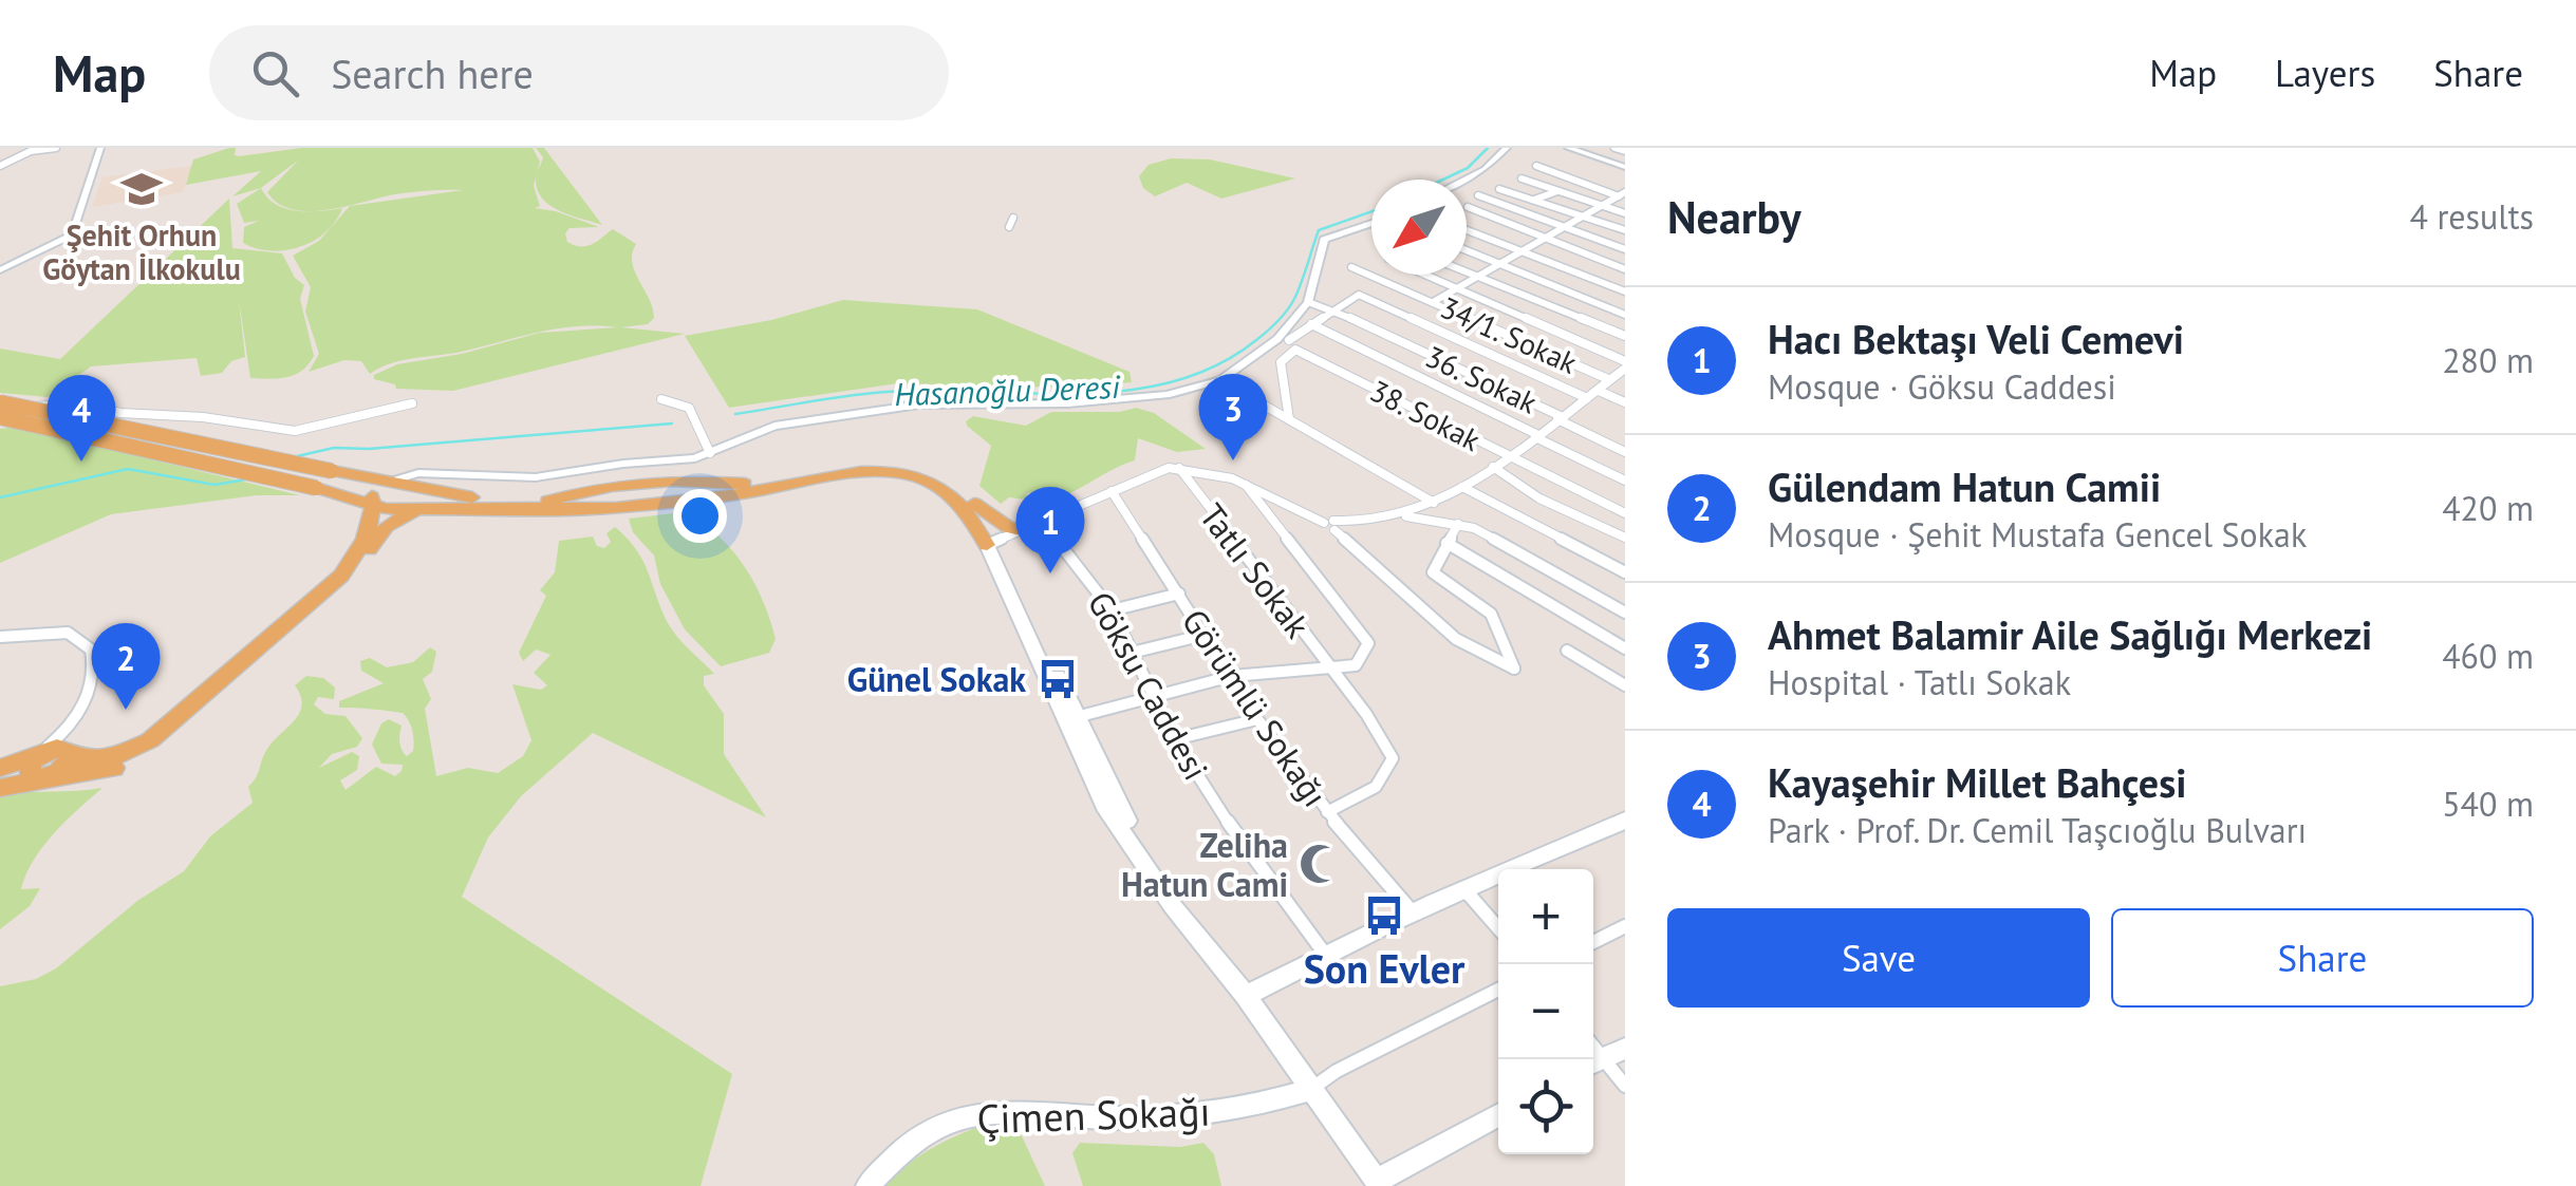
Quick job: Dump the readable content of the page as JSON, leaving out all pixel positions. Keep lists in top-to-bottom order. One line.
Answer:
{"streets":{"main road":["Çimen Sokağı"],"street":["34/1. Sokak","36. Sokak","38. Sokak","Tatlı Sokak","Göksu Caddesi","Görümlü Sokağı"]},"crossings":[["Tatlı Sokak","Görümlü Sokağı"]],"water":["Hasanoğlu Deresi"],"places":{"school or university":["Şehit Orhun Göytan İlkokulu"],"bus stop":["Günel Sokak","Son Evler"],"mosque":["Zeliha Hatun Cami"]},"north":"bottom left","page":{"header":"Map","search":"Search here","nav":["Map","Layers","Share"],"heading":["Nearby","4 results"],"list":[{"mark":"1","name":"Hacı Bektaşı Veli Cemevi","note":"Mosque · Göksu Caddesi","value":"280 m"},{"mark":"2","name":"Gülendam Hatun Camii","note":"Mosque · Şehit Mustafa Gencel Sokak","value":"420 m"},{"mark":"3","name":"Ahmet Balamir Aile Sağlığı Merkezi","note":"Hospital · Tatlı Sokak","value":"460 m"},{"mark":"4","name":"Kayaşehir Millet Bahçesi","note":"Park · Prof. Dr. Cemil Taşcıoğlu Bulvarı","value":"540 m"}],"pins":["3","4","1","2"],"map_buttons":["+","−"],"buttons":["Save","Share"]}}
